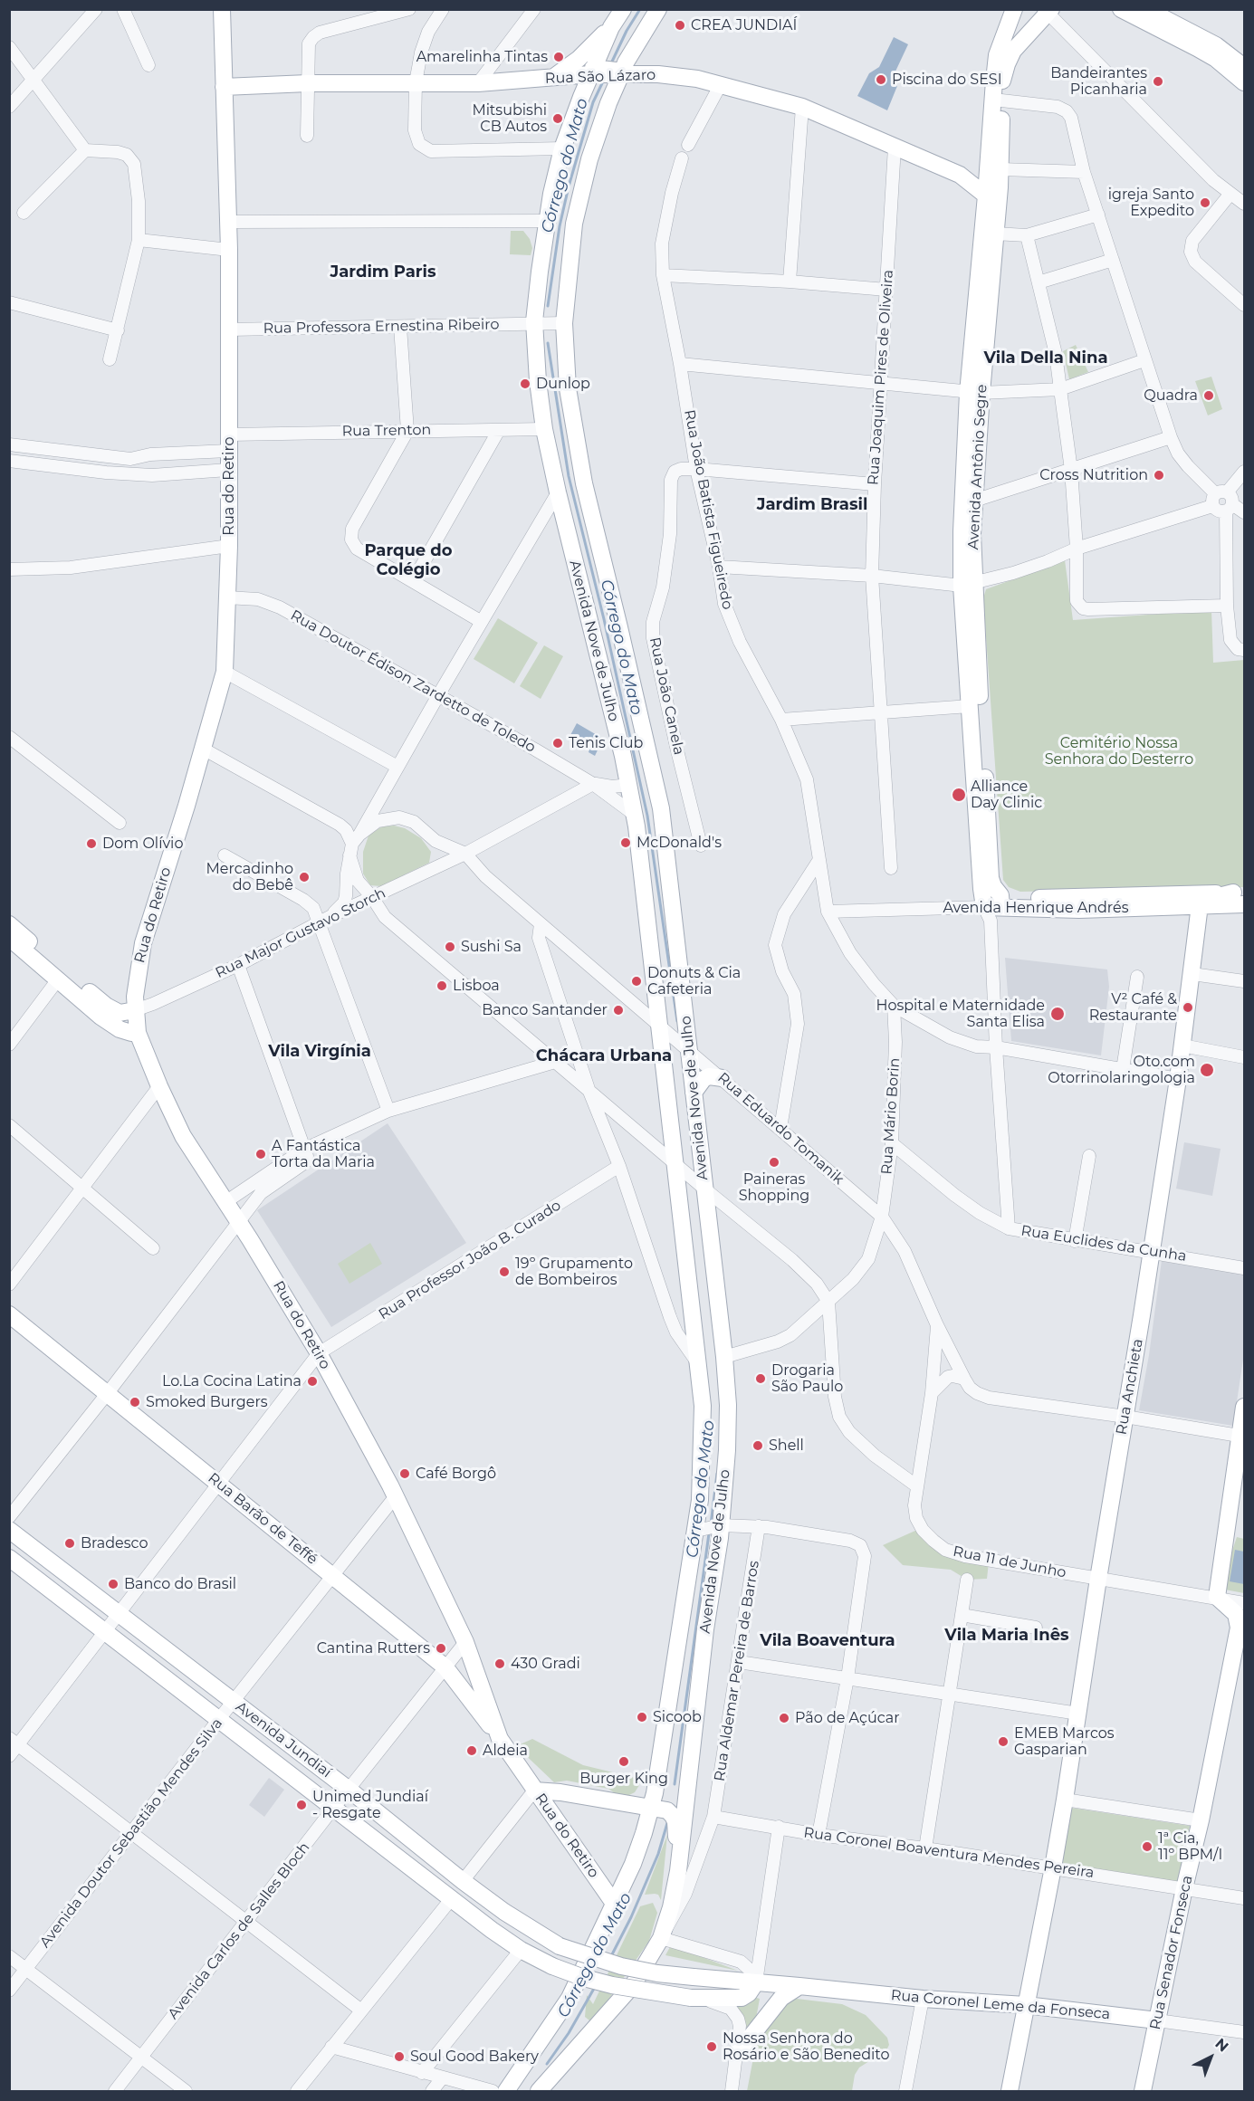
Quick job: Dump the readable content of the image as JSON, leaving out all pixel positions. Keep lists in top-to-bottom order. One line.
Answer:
{"streets":{"main road":["Rua São Lázaro","Avenida Antônio Segre","Rua do Retiro","Avenida Nove de Julho","Avenida Henrique Andrés","Rua Anchieta","Rua Barão de Teffé","Avenida Jundiaí","Rua Senador Fonseca","Rua Coronel Leme da Fonseca"],"street":["Rua Professora Ernestina Ribeiro","Rua Joaquim Pires de Oliveira","Rua Trenton","Rua João Batista Figueiredo","Rua Doutor Édison Zardetto de Toledo","Rua João Canela","Rua Major Gustavo Storch","Rua Mário Borin","Rua Eduardo Tomanik","Rua Euclides da Cunha","Rua Professor João B. Curado","Rua 11 de Junho","Rua Aldemar Pereira de Barros","Avenida Doutor Sebastião Mendes Silva","Rua Coronel Boaventura Mendes Pereira","Avenida Carlos de Salles Bloch"]},"crossings":[["Rua São Lázaro","Rua Joaquim Pires de Oliveira"],["Rua São Lázaro","Avenida Antônio Segre"],["Rua São Lázaro","Rua do Retiro"],["Rua São Lázaro","Avenida Nove de Julho"],["Rua Professora Ernestina Ribeiro","Rua do Retiro"],["Rua Professora Ernestina Ribeiro","Avenida Nove de Julho"],["Rua Trenton","Rua do Retiro"],["Rua Trenton","Avenida Nove de Julho"],["Avenida Antônio Segre","Avenida Henrique Andrés"],["Rua do Retiro","Avenida Nove de Julho"],["Rua do Retiro","Rua Doutor Édison Zardetto de Toledo"],["Rua do Retiro","Rua Major Gustavo Storch"],["Rua do Retiro","Rua Professor João B. Curado"],["Rua do Retiro","Rua Barão de Teffé"],["Rua do Retiro","Avenida Doutor Sebastião Mendes Silva"],["Rua do Retiro","Avenida Carlos de Salles Bloch"],["Rua João Batista Figueiredo","Rua João Canela"],["Rua João Batista Figueiredo","Avenida Henrique Andrés"],["Avenida Nove de Julho","Rua Doutor Édison Zardetto de Toledo"],["Avenida Nove de Julho","Rua Mário Borin"],["Avenida Nove de Julho","Rua Eduardo Tomanik"],["Avenida Nove de Julho","Rua Aldemar Pereira de Barros"],["Rua Doutor Édison Zardetto de Toledo","Rua Major Gustavo Storch"],["Avenida Henrique Andrés","Rua Anchieta"],["Rua Major Gustavo Storch","Rua Eduardo Tomanik"],["Rua Mário Borin","Rua Eduardo Tomanik"],["Rua Mário Borin","Rua Euclides da Cunha"],["Rua Eduardo Tomanik","Rua 11 de Junho"],["Rua Euclides da Cunha","Rua Anchieta"],["Rua Anchieta","Rua 11 de Junho"],["Rua Anchieta","Rua Coronel Boaventura Mendes Pereira"],["Rua Anchieta","Rua Coronel Leme da Fonseca"],["Rua Barão de Teffé","Avenida Doutor Sebastião Mendes Silva"],["Rua Barão de Teffé","Avenida Carlos de Salles Bloch"],["Rua 11 de Junho","Rua Senador Fonseca"],["Rua Aldemar Pereira de Barros","Rua Coronel Boaventura Mendes Pereira"],["Avenida Jundiaí","Avenida Doutor Sebastião Mendes Silva"],["Avenida Jundiaí","Avenida Carlos de Salles Bloch"],["Avenida Jundiaí","Rua Coronel Leme da Fonseca"],["Rua Coronel Boaventura Mendes Pereira","Rua Senador Fonseca"],["Rua Senador Fonseca","Rua Coronel Leme da Fonseca"]],"districts":["Jardim Paris","Vila Della Nina","Jardim Brasil","Parque do Colégio","Vila Virgínia","Chácara Urbana","Vila Maria Inês","Vila Boaventura"],"water":["Córrego do Mato"],"parks":["Cemitério Nossa Senhora do Desterro"],"places":["CREA JUNDIAÍ","Amarelinha Tintas","Piscina do SESI","Bandeirantes Picanharia","Mitsubishi CB Autos","igreja Santo Expedito","Dunlop","Quadra","Cross Nutrition","Tenis Club","Alliance Day Clinic","McDonald's","Dom Olívio","Mercadinho do Bebê","Sushi Sa","Donuts & Cia Cafeteria","Lisboa","V² Café & Restaurante","Banco Santander","Hospital e Maternidade Santa Elisa","Oto.com Otorrinolaringologia","A Fantástica Torta da Maria","Paineras Shopping","19º Grupamento de Bombeiros","Drogaria São Paulo","Lo.La Cocina Latina","Smoked Burgers","Shell","Café Borgô","Bradesco","Banco do Brasil","Cantina Rutters","430 Gradi","Sicoob","Pão de Açúcar","EMEB Marcos Gasparian","Aldeia","Burger King","Unimed Jundiaí - Resgate","1ª Cia, 11º BPM/I","Nossa Senhora do Rosário e São Benedito","Soul Good Bakery"],"north":"top right"}
